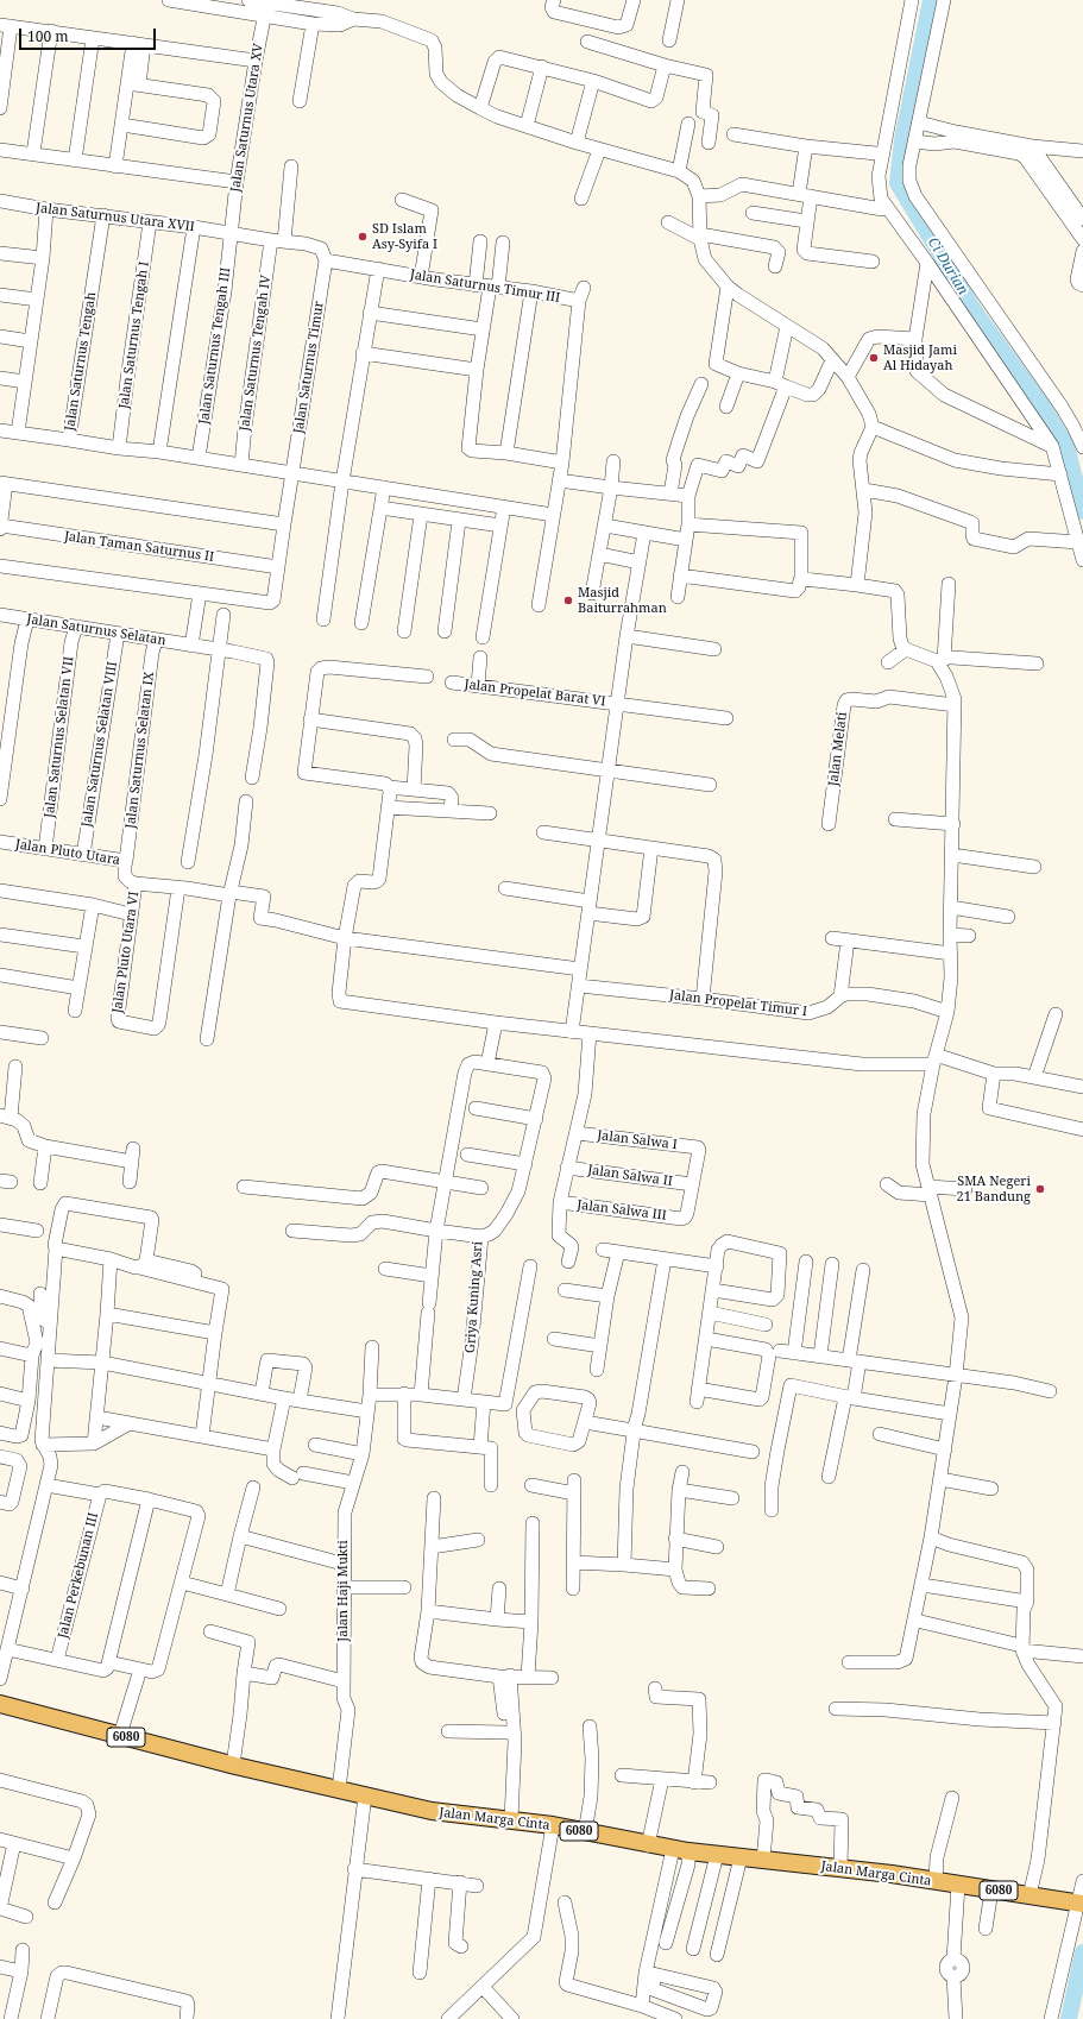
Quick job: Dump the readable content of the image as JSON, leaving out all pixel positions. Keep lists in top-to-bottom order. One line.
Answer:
{"streets":{"main road":["6080","Jalan Marga Cinta"],"street":["Jalan Saturnus Utara XV","Jalan Saturnus Utara XVII","Jalan Saturnus Timur III","Jalan Saturnus Tengah I","Jalan Saturnus Tengah III","Jalan Saturnus Tengah IV","Jalan Saturnus Tengah","Jalan Saturnus Timur","Jalan Taman Saturnus II","Jalan Saturnus Selatan","Jalan Propelat Barat VI","Jalan Saturnus Selatan VII","Jalan Saturnus Selatan VIII","Jalan Melati","Jalan Saturnus Selatan IX","Jalan Pluto Utara","Jalan Pluto Utara VI","Jalan Propelat Timur I","Jalan Salwa I","Jalan Salwa II","Jalan Salwa III","Griya Kuning Asri","Jalan Perkebunan III","Jalan Haji Mukti"]},"crossings":[["Jalan Saturnus Utara XV","Jalan Saturnus Utara XVII"],["Jalan Saturnus Utara XV","Jalan Saturnus Tengah III"],["Jalan Saturnus Utara XVII","Jalan Saturnus Timur III"],["Jalan Saturnus Utara XVII","Jalan Saturnus Tengah I"],["Jalan Saturnus Utara XVII","Jalan Saturnus Tengah III"],["Jalan Saturnus Utara XVII","Jalan Saturnus Tengah IV"],["Jalan Saturnus Utara XVII","Jalan Saturnus Tengah"],["Jalan Saturnus Utara XVII","Jalan Saturnus Timur"],["Jalan Saturnus Timur III","Jalan Saturnus Timur"],["Jalan Saturnus Timur","Jalan Taman Saturnus II"],["Jalan Saturnus Selatan","Jalan Saturnus Selatan VII"],["Jalan Saturnus Selatan","Jalan Saturnus Selatan VIII"],["Jalan Saturnus Selatan","Jalan Saturnus Selatan IX"],["Jalan Saturnus Selatan VII","Jalan Pluto Utara"],["Jalan Saturnus Selatan VIII","Jalan Pluto Utara"],["Jalan Saturnus Selatan IX","Jalan Pluto Utara"],["Jalan Pluto Utara","Jalan Pluto Utara VI"],["Jalan Salwa I","Jalan Salwa II"],["Jalan Salwa I","Jalan Salwa III"],["Jalan Salwa II","Jalan Salwa III"],["Jalan Haji Mukti","Jalan Marga Cinta"]],"water":["Ci Durian"],"places":["SD Islam Asy-Syifa I","Masjid Jami Al Hidayah","Masjid Baiturrahman","SMA Negeri 21 Bandung"],"scale_bar":"100 m"}
